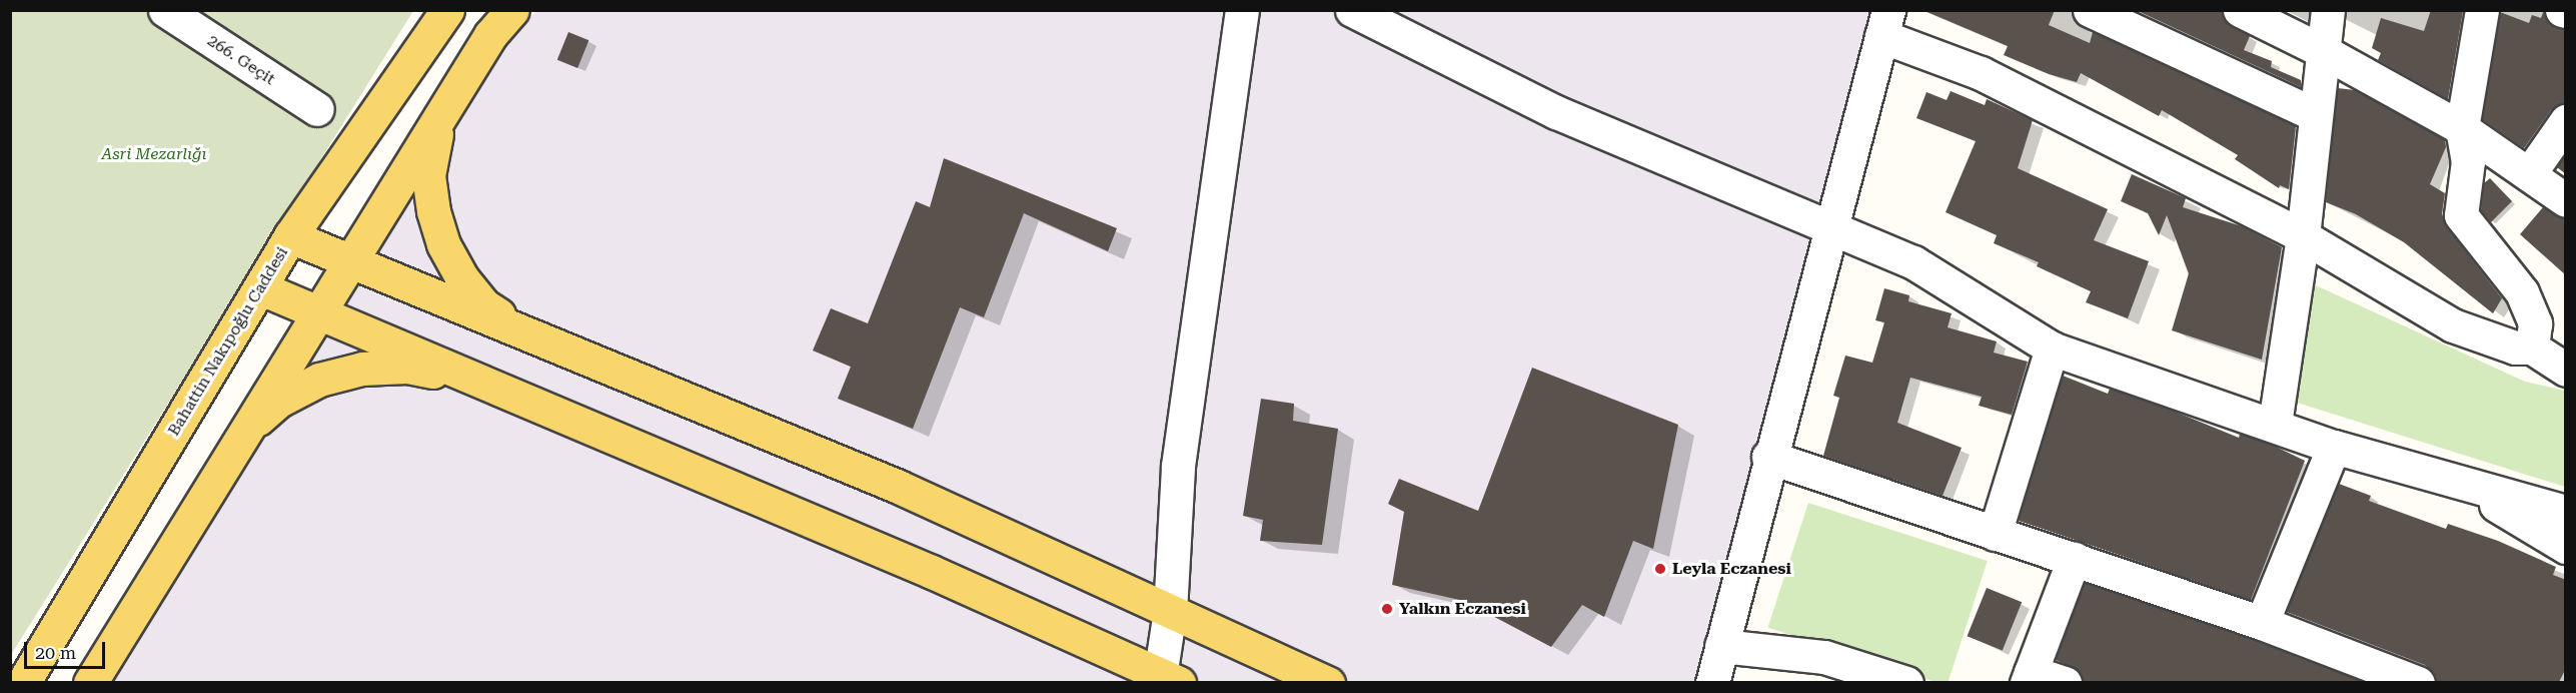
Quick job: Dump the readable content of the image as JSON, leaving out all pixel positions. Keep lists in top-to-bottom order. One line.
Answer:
{"streets":{"main road":["Bahattin Nakıpoğlu Caddesi"],"street":["266. Geçit"]},"parks":["Asri Mezarlığı"],"places":["Leyla Eczanesi","Yalkın Eczanesi"],"scale_bar":"20 m"}
